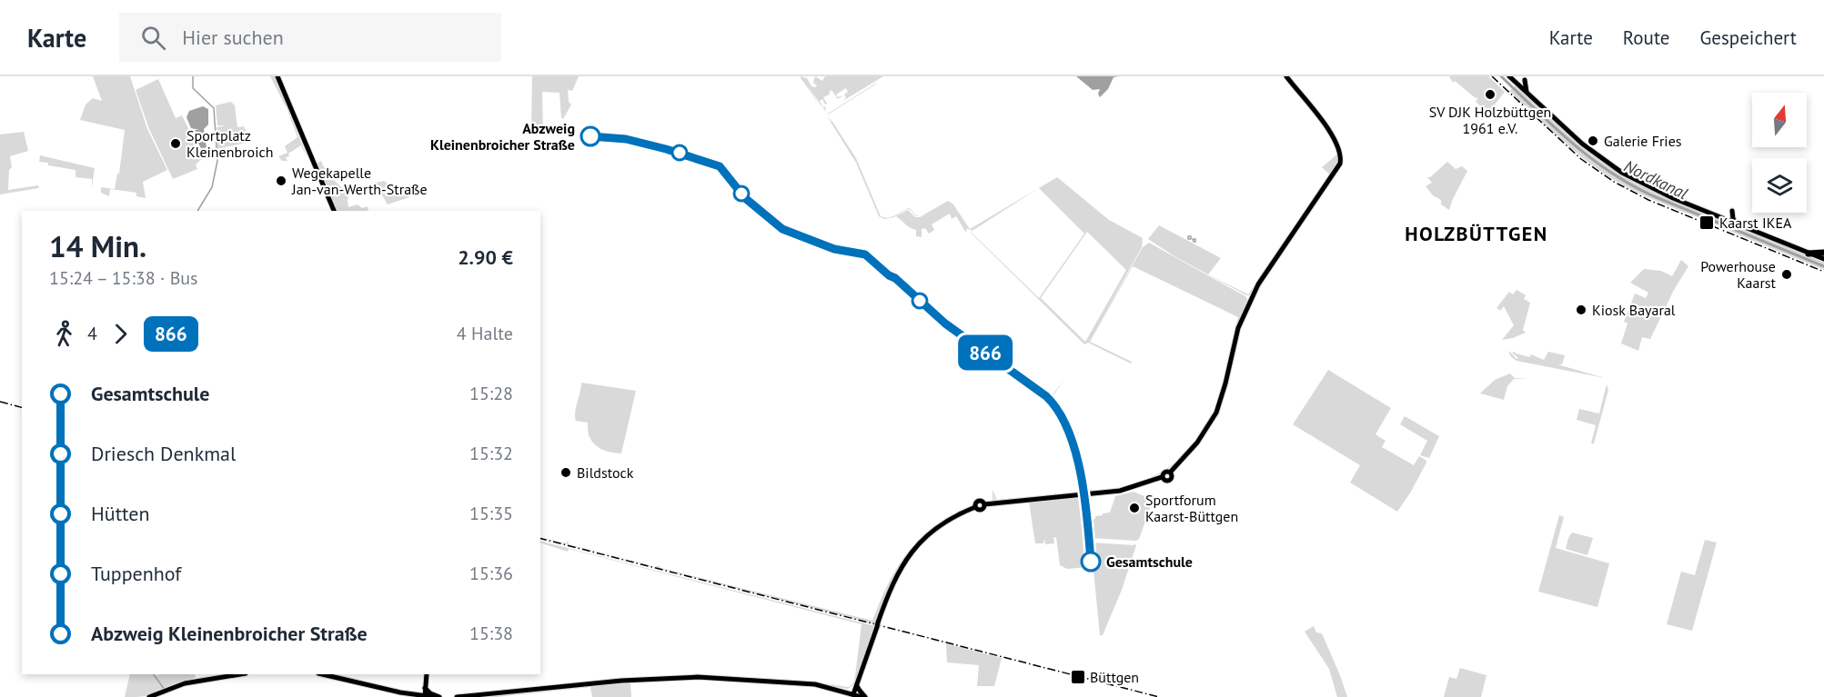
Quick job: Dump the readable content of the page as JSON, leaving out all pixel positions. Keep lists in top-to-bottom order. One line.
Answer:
{"districts":["HOLZBÜTTGEN"],"water":["Nordkanal"],"places":{"other":["SV DJK Holzbüttgen 1961 e.V.","Abzweig Kleinenbroicher Straße","Galerie Fries","Sportplatz Kleinenbroich","Wegekapelle Jan-van-Werth-Straße","Powerhouse Kaarst","Kiosk Bayaral","Bildstock","Sportforum Kaarst-Büttgen","Gesamtschule"],"transit":["Kaarst IKEA","Büttgen"]},"lines":["bus line 866"],"north":"top","page":{"header":"Karte","search":"Hier suchen","nav":["Karte","Route","Gespeichert"],"on_map":"866","heading":["14 Min.","15:24 – 15:38 · Bus","2.90 €"],"legs":["4","866","4 Halte"],"list":[{"name":"Gesamtschule","value":"15:28"},{"name":"Driesch Denkmal","value":"15:32"},{"name":"Hütten","value":"15:35"},{"name":"Tuppenhof","value":"15:36"},{"name":"Abzweig Kleinenbroicher Straße","value":"15:38"}]}}
